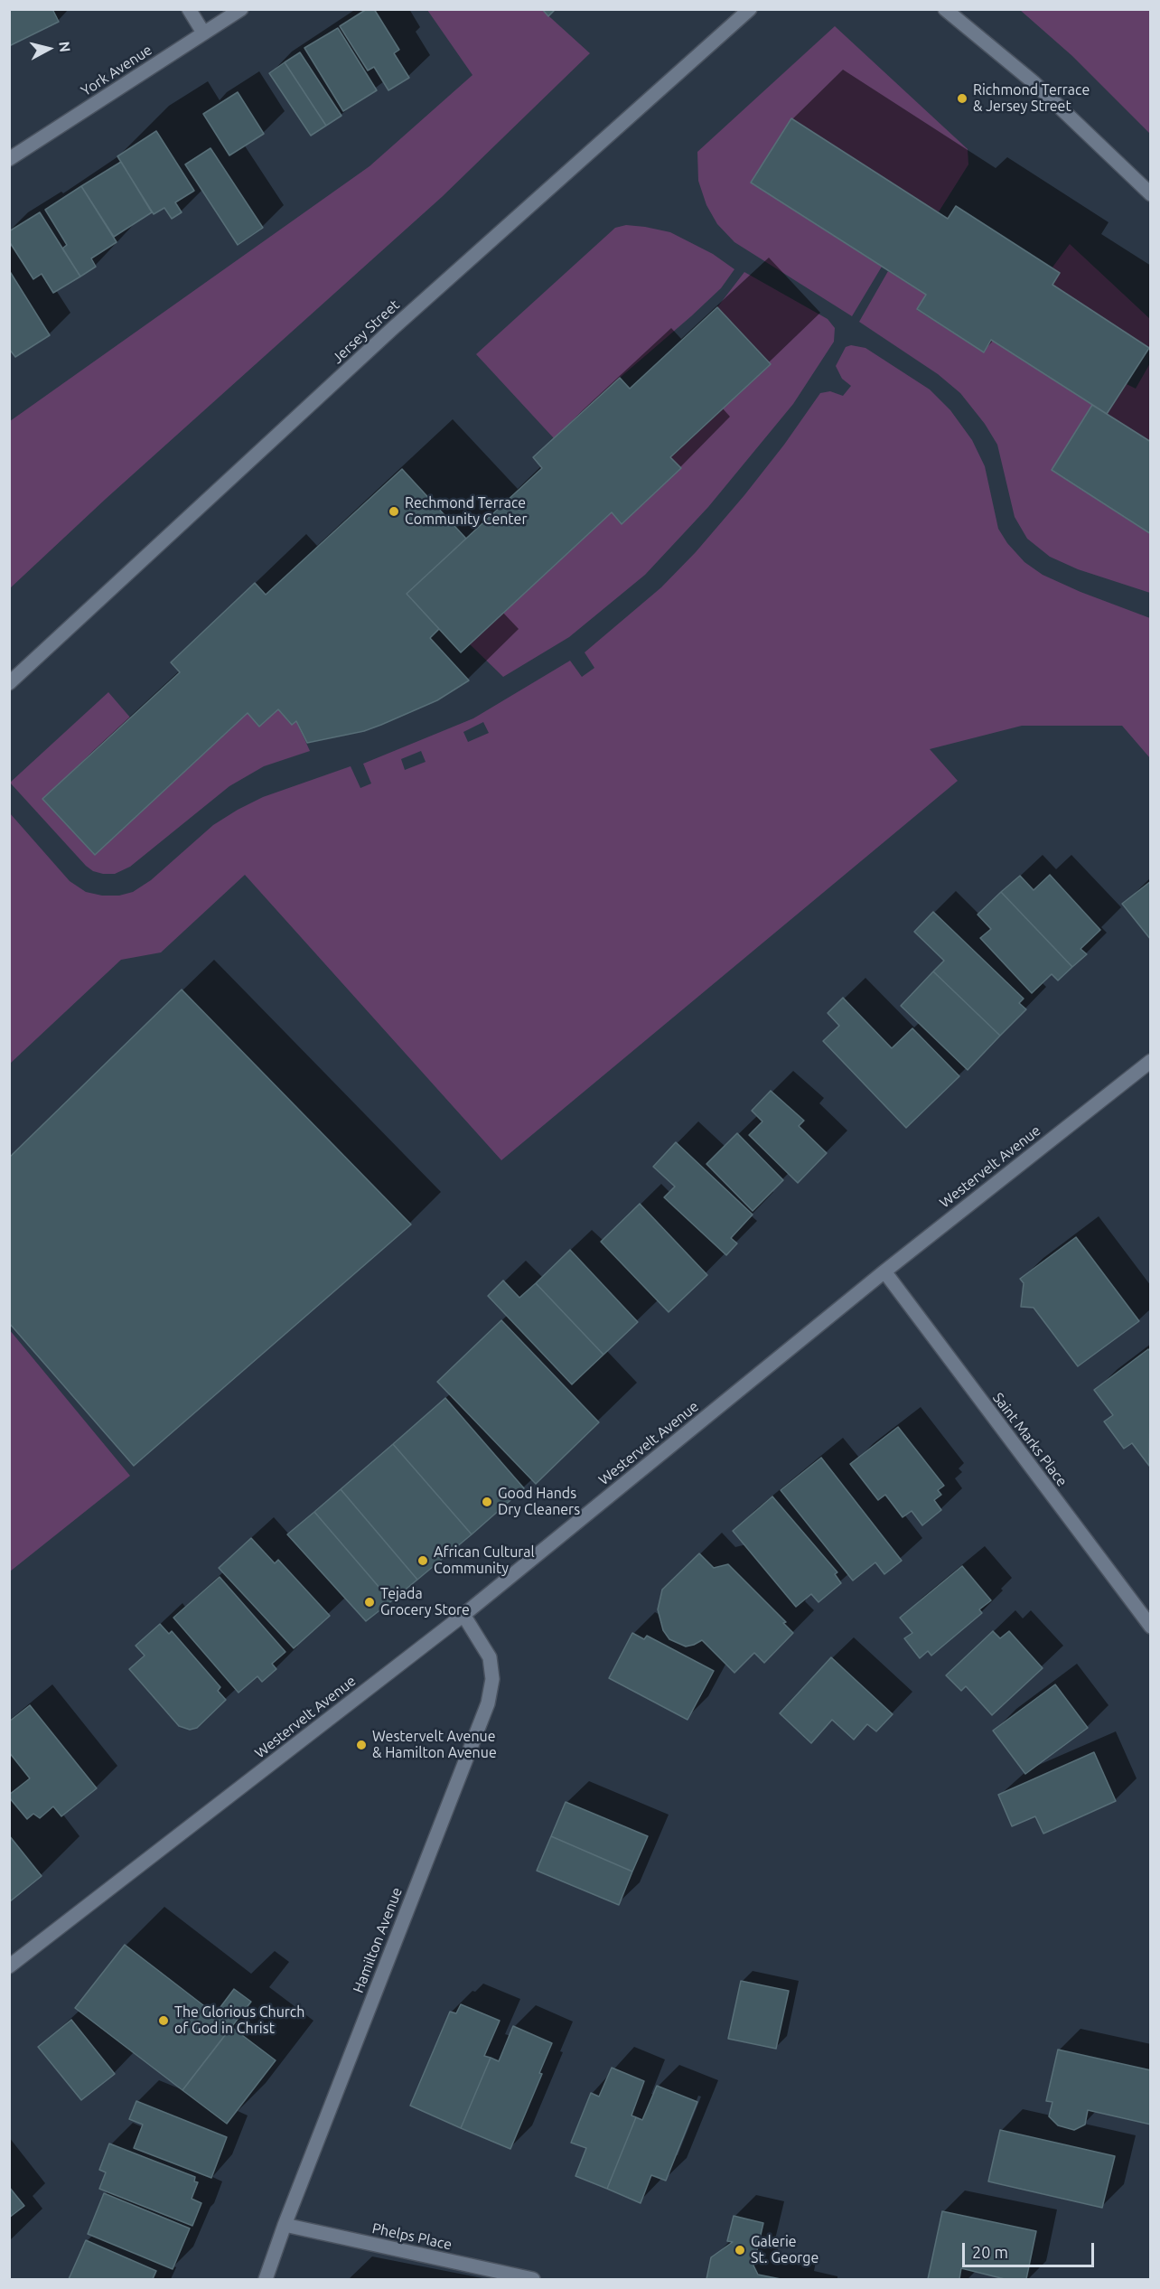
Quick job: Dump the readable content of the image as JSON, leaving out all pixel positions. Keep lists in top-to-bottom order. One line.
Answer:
{"streets":{"street":["York Avenue","Jersey Street","Westervelt Avenue","Saint Marks Place","Hamilton Avenue","Phelps Place"]},"crossings":[["Westervelt Avenue","Saint Marks Place"],["Westervelt Avenue","Hamilton Avenue"],["Hamilton Avenue","Phelps Place"]],"places":["Richmond Terrace & Jersey Street","Rechmond Terrace Community Center","Good Hands Dry Cleaners","African Cultural Community","Tejada Grocery Store","Westervelt Avenue & Hamilton Avenue","The Glorious Church of God in Christ","Galerie St. George"],"scale_bar":"20 m","north":"right"}
